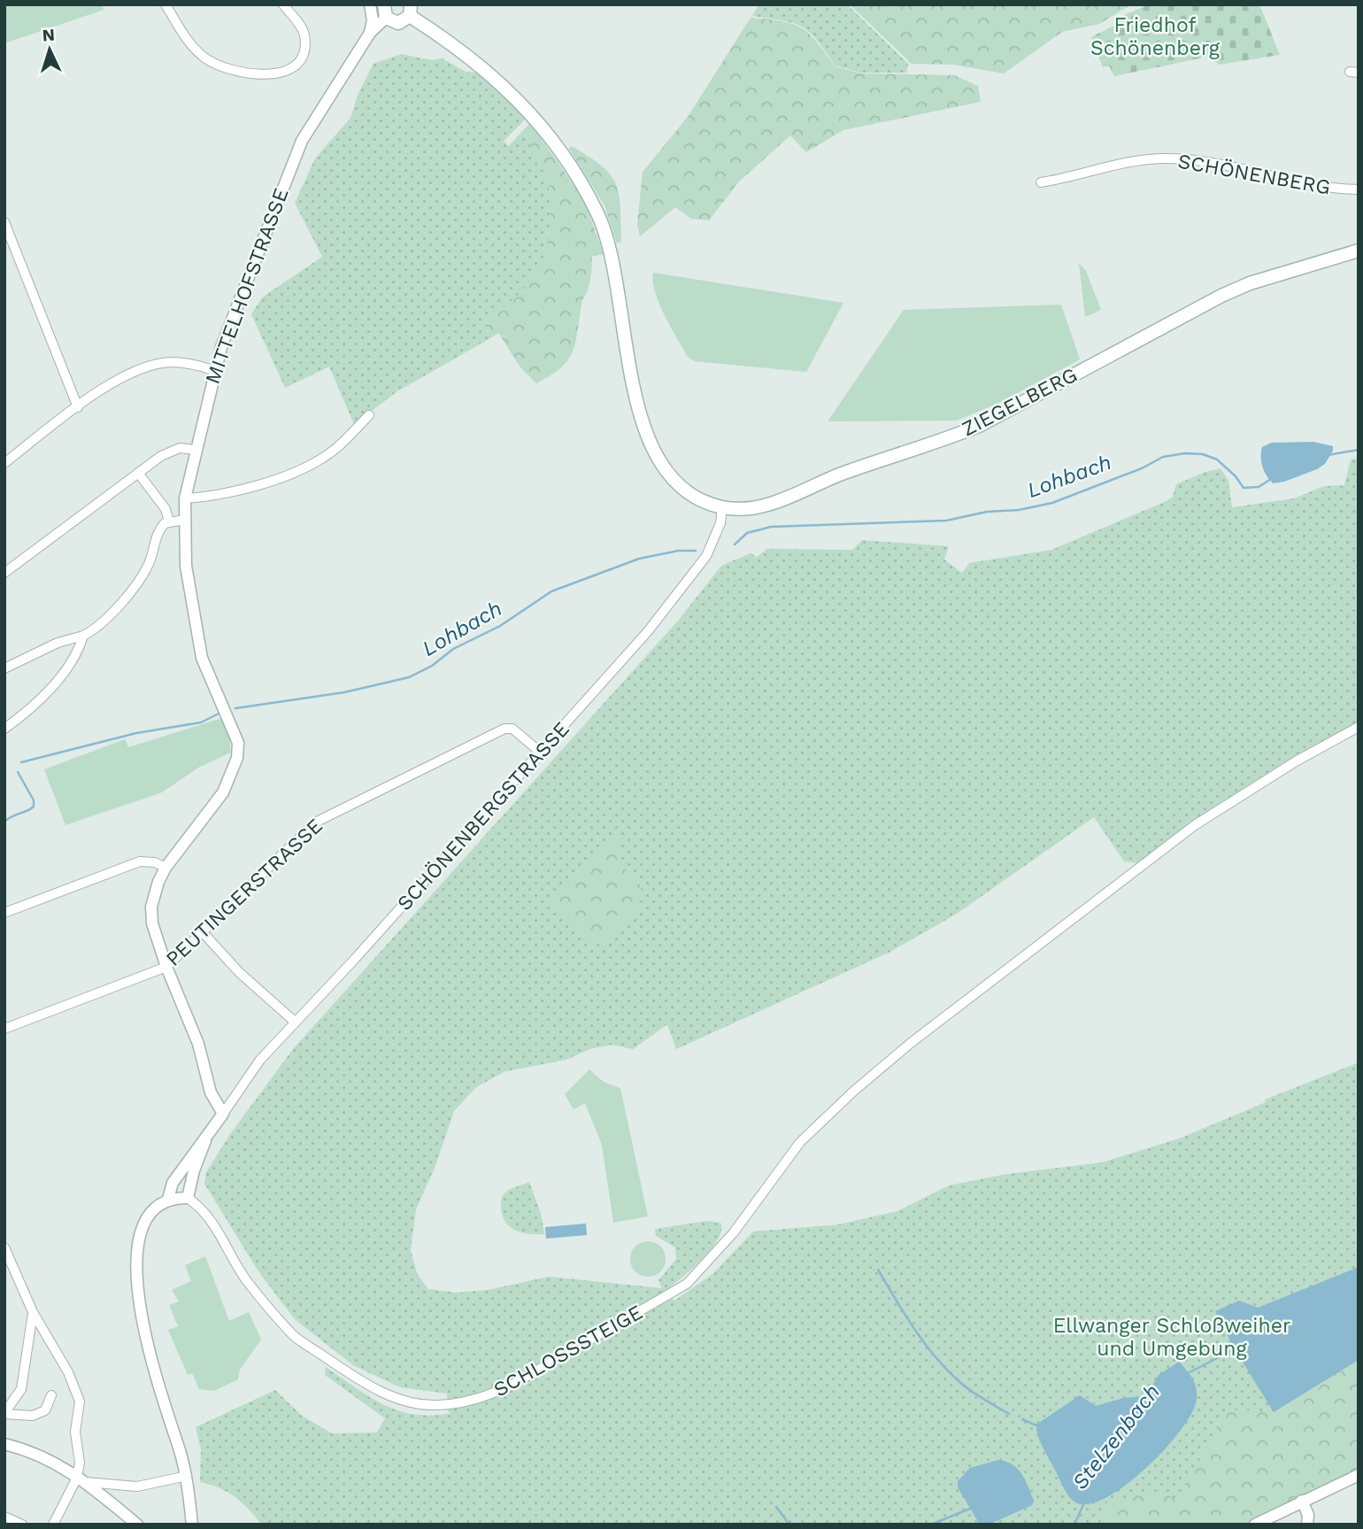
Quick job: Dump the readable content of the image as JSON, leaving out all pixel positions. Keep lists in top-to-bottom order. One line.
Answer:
{"streets":{"main road":["ZIEGELBERG"],"street":["SCHÖNENBERG","MITTELHOFSTRASSE","SCHÖNENBERGSTRASSE","PEUTINGERSTRASSE","SCHLOSSSTEIGE"]},"crossings":[["MITTELHOFSTRASSE","SCHÖNENBERGSTRASSE"],["MITTELHOFSTRASSE","PEUTINGERSTRASSE"],["ZIEGELBERG","SCHÖNENBERGSTRASSE"],["SCHÖNENBERGSTRASSE","PEUTINGERSTRASSE"]],"water":["Lohbach","Stelzenbach"],"parks":["Friedhof Schönenberg","Ellwanger Schloßweiher und Umgebung"],"north":"top"}
